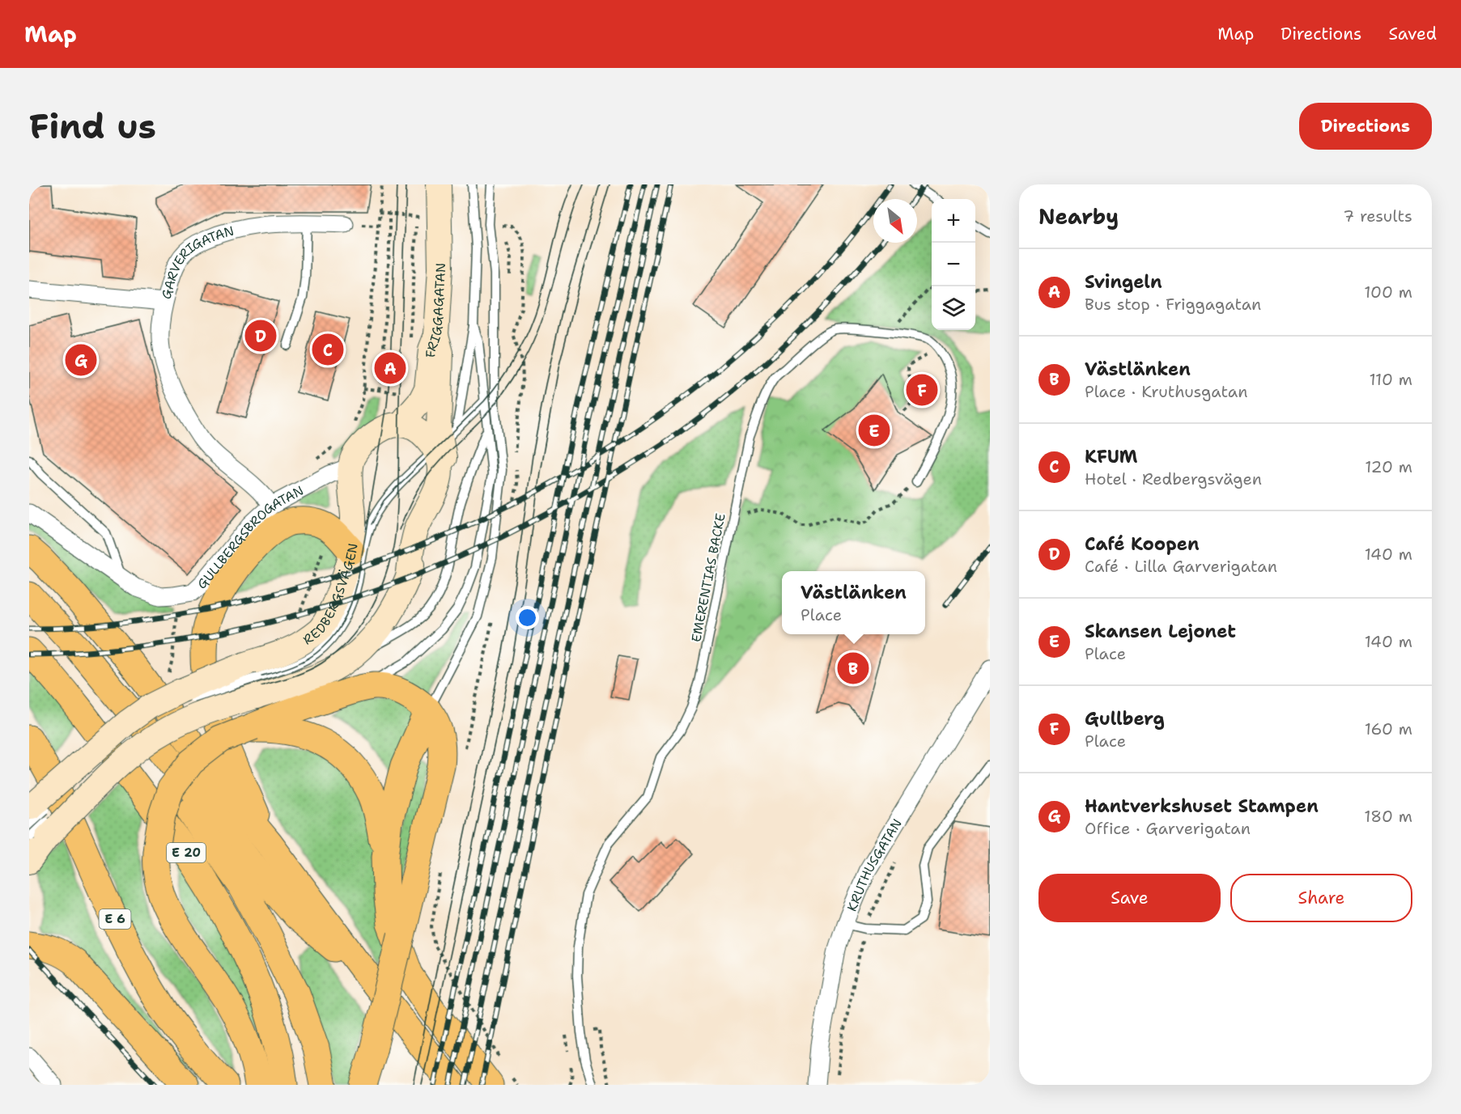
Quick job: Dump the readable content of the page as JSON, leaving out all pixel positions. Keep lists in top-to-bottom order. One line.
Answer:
{"streets":{"highway":["E 20","E 6"],"street":["GARVERIGATAN","FRIGGAGATAN","GULLBERGSBROGATAN","REDBERGSVÄGEN","KRUTHUSGATAN"],"lane":["EMERENTIAS BACKE"]},"crossings":[["FRIGGAGATAN","REDBERGSVÄGEN"],["GULLBERGSBROGATAN","REDBERGSVÄGEN"]],"north":"bottom right","page":{"header":"Map","nav":["Map","Directions","Saved"],"buttons":["Directions",["Save","Share"]],"title":"Find us","heading":["Nearby","7 results"],"map_buttons":["+","−"],"list":[{"mark":"A","name":"Svingeln","note":"Bus stop · Friggagatan","value":"100 m"},{"mark":"B","name":"Västlänken","note":"Place · Kruthusgatan","value":"110 m"},{"mark":"C","name":"KFUM","note":"Hotel · Redbergsvägen","value":"120 m"},{"mark":"D","name":"Café Koopen","note":"Café · Lilla Garverigatan","value":"140 m"},{"mark":"E","name":"Skansen Lejonet","note":"Place","value":"140 m"},{"mark":"F","name":"Gullberg","note":"Place","value":"160 m"},{"mark":"G","name":"Hantverkshuset Stampen","note":"Office · Garverigatan","value":"180 m"}],"pins":["D","C","G","A","F","E","B"],"popup":["Västlänken","Place"]}}
